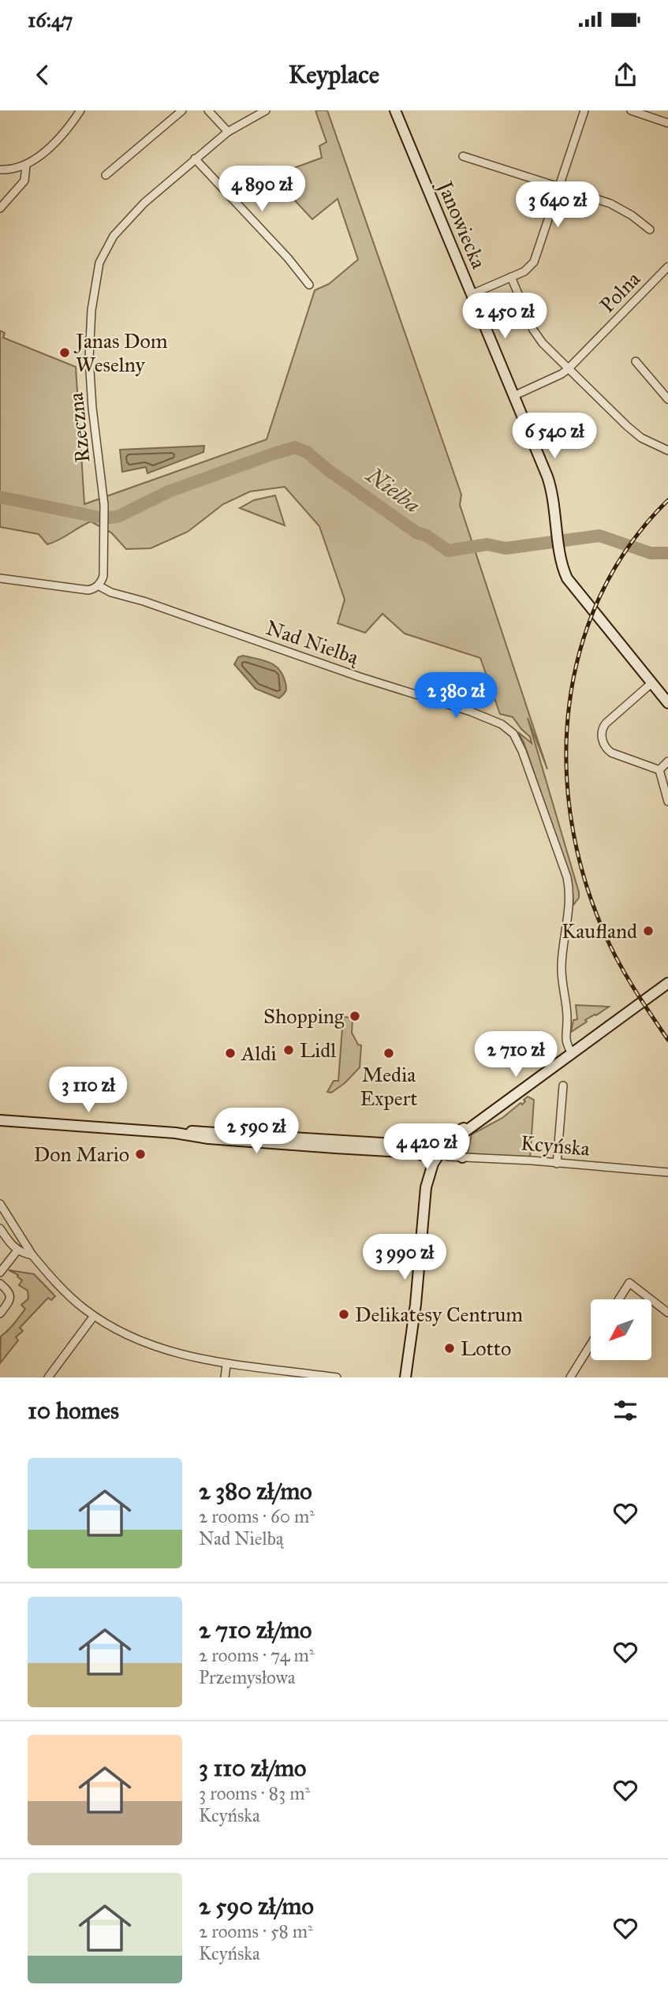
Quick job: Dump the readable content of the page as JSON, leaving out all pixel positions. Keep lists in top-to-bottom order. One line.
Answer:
{"streets":{"street":["Janowiecka","Polna","Rzeczna","Nad Nielbą","Kcyńska"]},"crossings":[["Janowiecka","Polna"],["Rzeczna","Nad Nielbą"]],"water":["Nielba"],"places":["Janas Dom Weselny","Kaufland","Shopping","Lidl","Aldi","Media Expert","Don Mario","Delikatesy Centrum","Lotto"],"north":"bottom left","page":{"status":"16:47","header":"Keyplace","price":["4 890 zł","3 640 zł","2 450 zł","6 540 zł","2 380 zł","2 710 zł","3 110 zł","2 590 zł","4 420 zł","3 990 zł"],"heading":"10 homes","list":[{"name":"2 380 zł/mo","note":"2 rooms · 60 m² · Nad Nielbą"},{"name":"2 710 zł/mo","note":"2 rooms · 74 m² · Przemysłowa"},{"name":"3 110 zł/mo","note":"3 rooms · 83 m² · Kcyńska"},{"name":"2 590 zł/mo","note":"2 rooms · 58 m² · Kcyńska"}]}}
